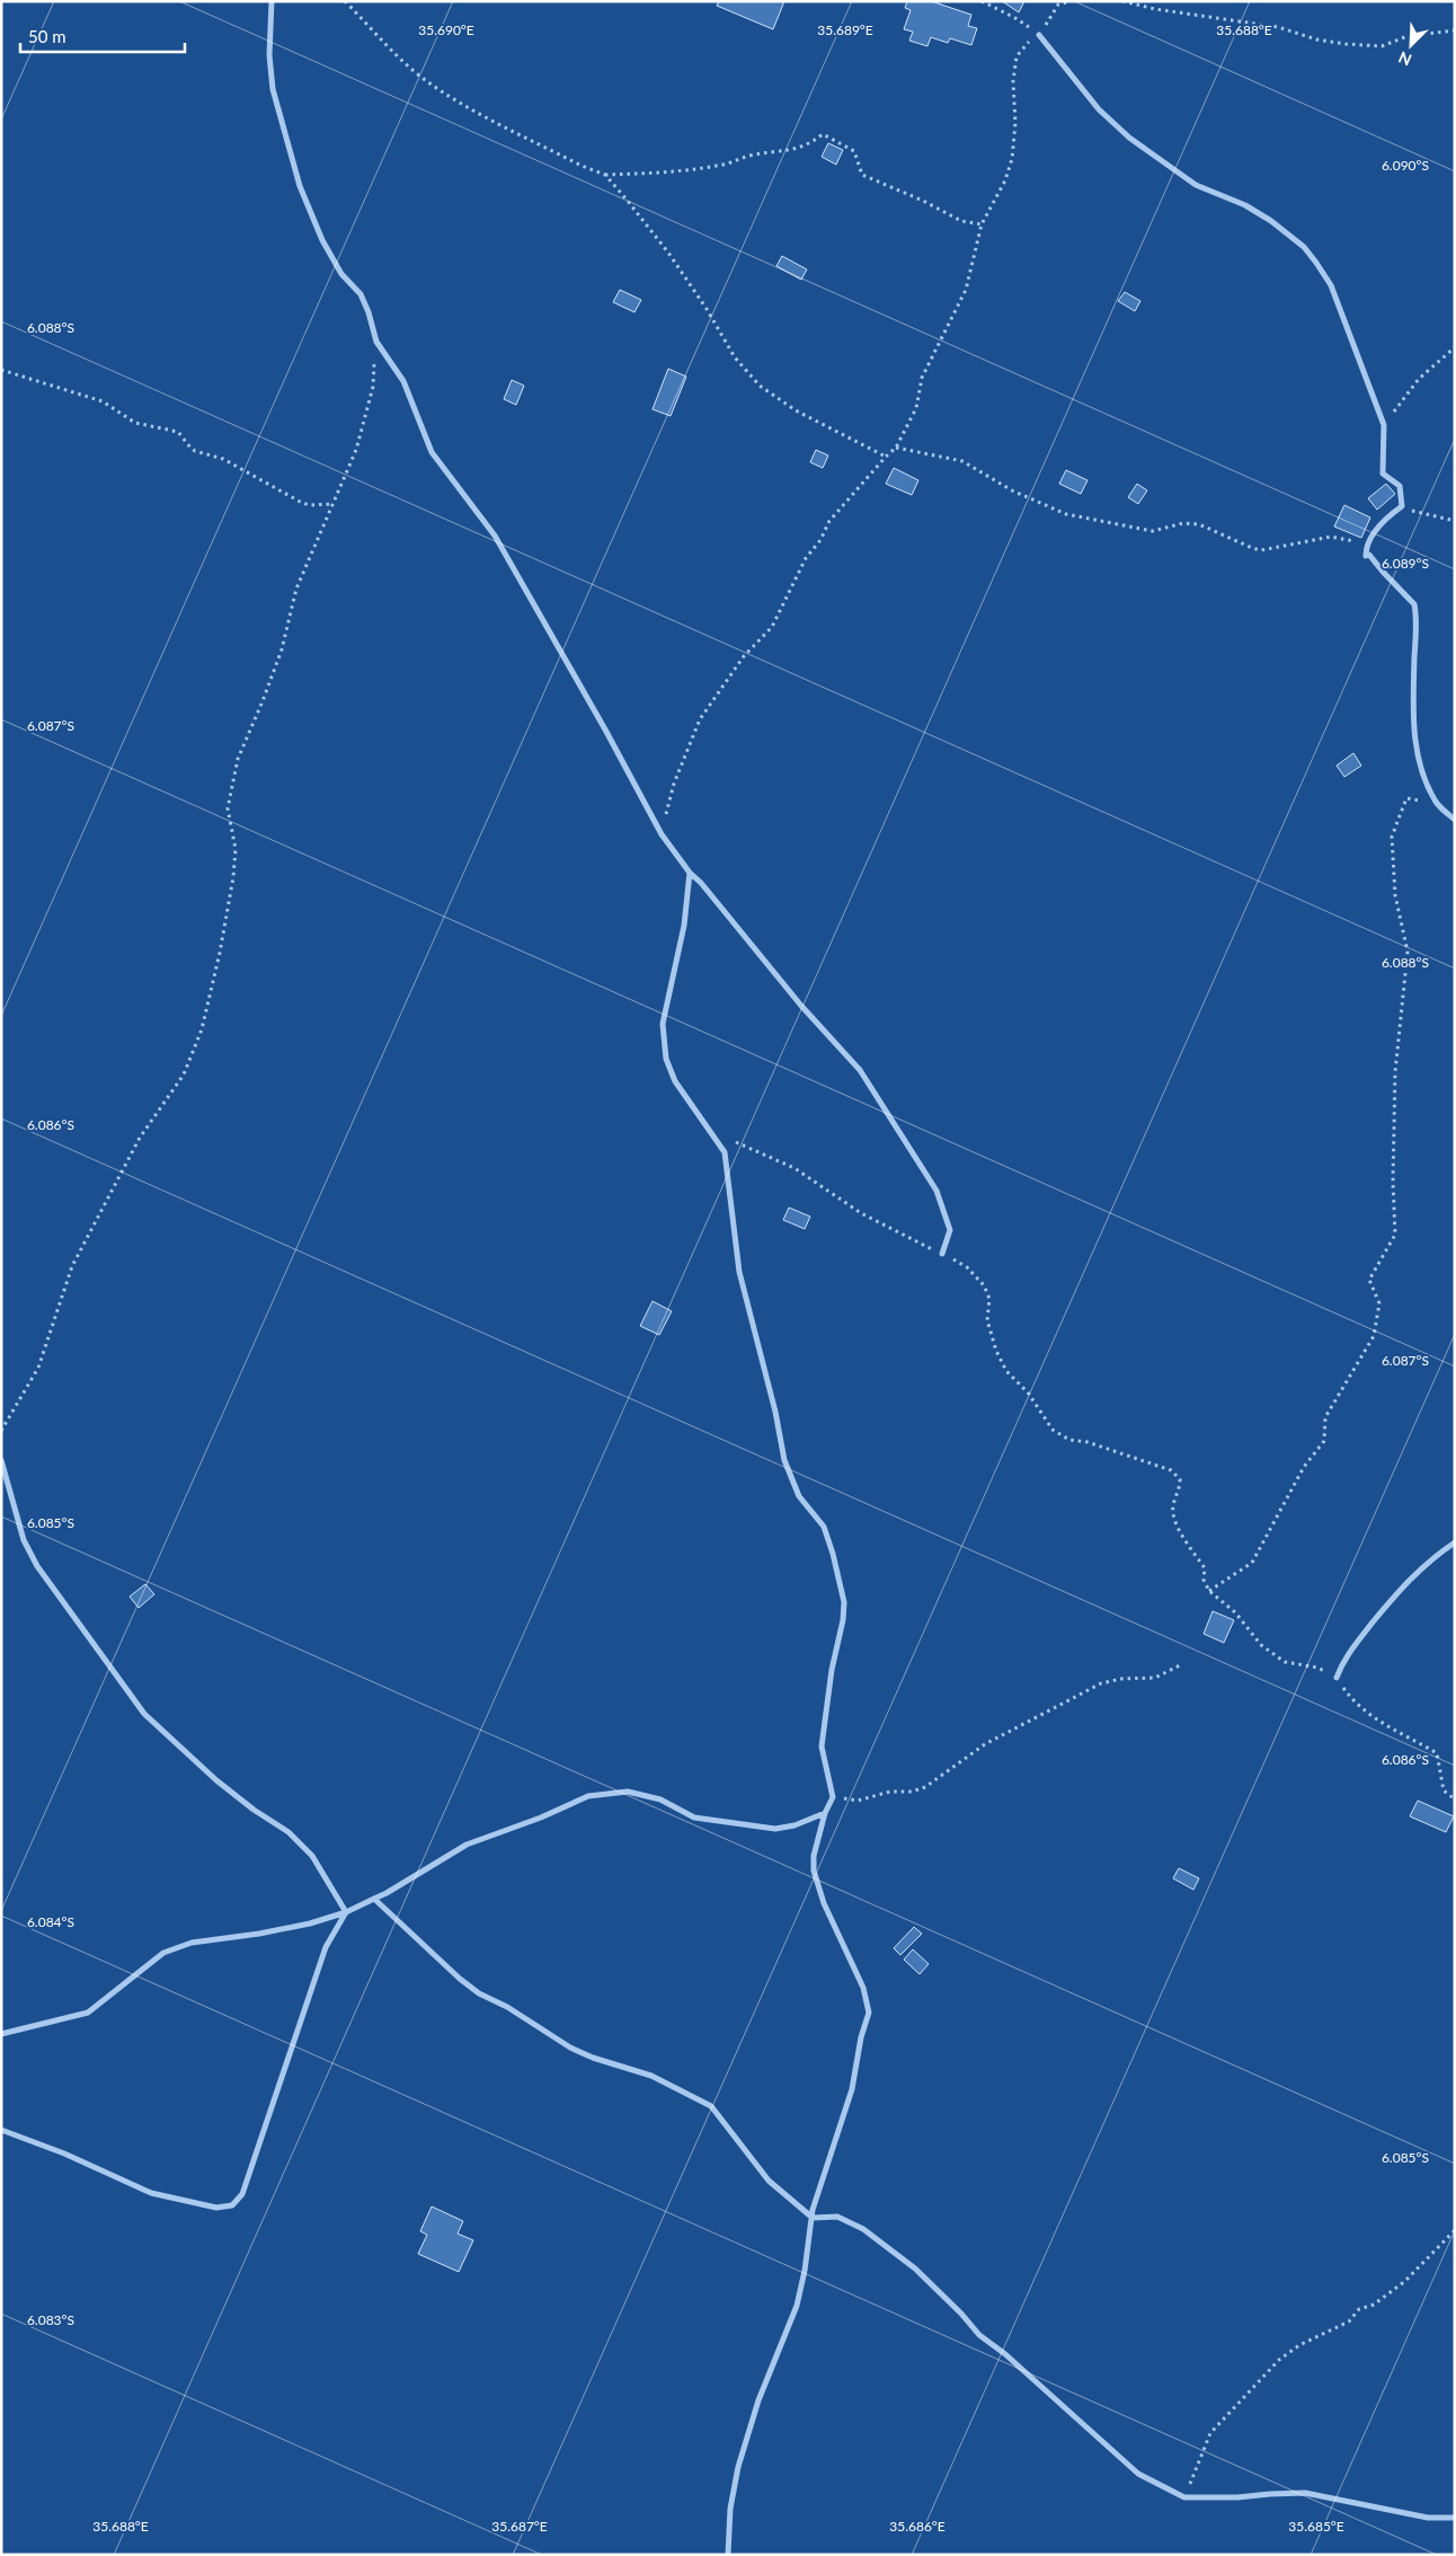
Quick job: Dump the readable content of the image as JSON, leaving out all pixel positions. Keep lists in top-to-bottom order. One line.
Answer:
{"scale_bar":"50 m","north":"bottom left","coordinates":["35.690°E","35.689°E","35.688°E","6.090°S","6.088°S","6.089°S","6.087°S","6.086°S","6.085°S","6.084°S","6.083°S","35.687°E","35.686°E","35.685°E"]}
